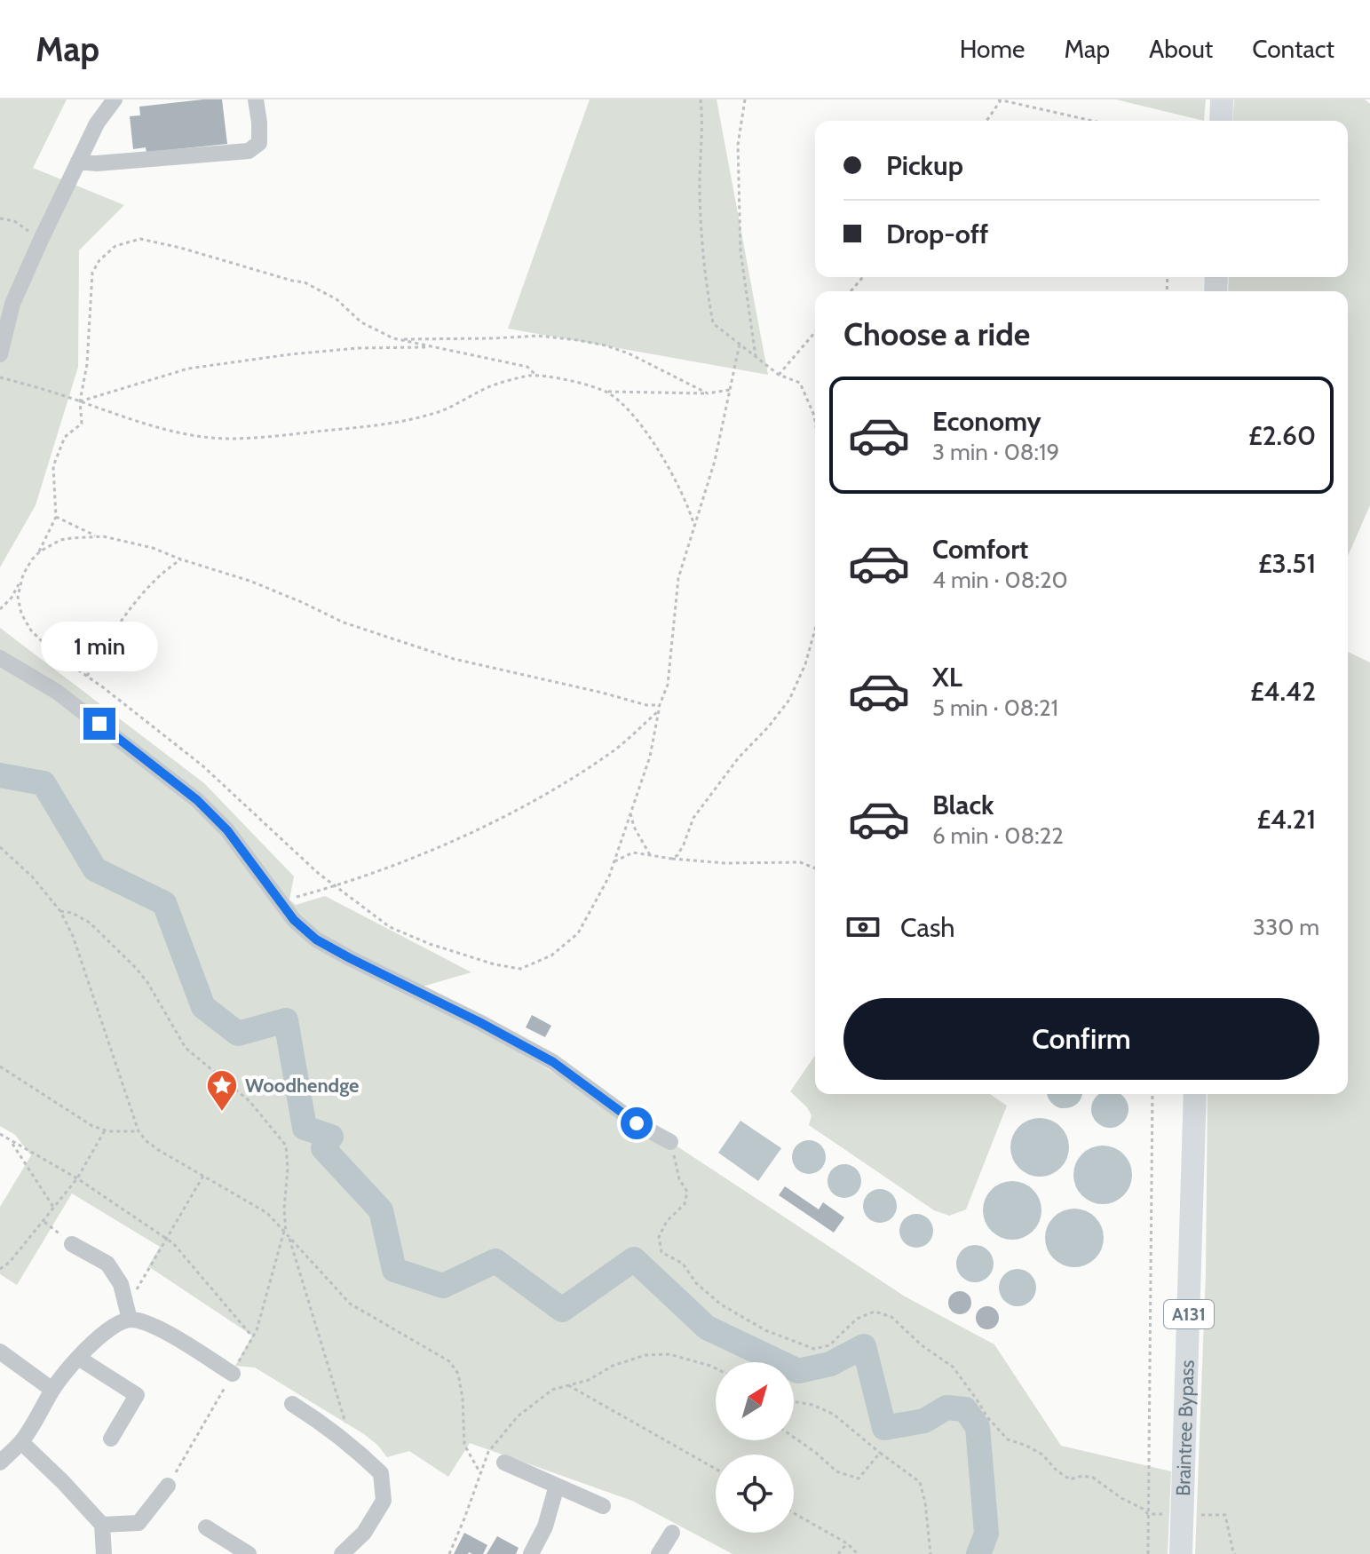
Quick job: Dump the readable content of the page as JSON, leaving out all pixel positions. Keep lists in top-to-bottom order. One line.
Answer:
{"streets":{"highway":["A131","Braintree Bypass"]},"places":{"place":["Woodhendge"]},"north":"top right","page":{"header":"Map","nav":["Home","Map","About","Contact"],"banner":["Pickup","Drop-off"],"heading":"Choose a ride","list":[{"name":"Economy","note":"3 min · 08:19","value":"£2.60"},{"name":"Comfort","note":"4 min · 08:20","value":"£3.51"},{"name":"XL","note":"5 min · 08:21","value":"£4.42"},{"name":"Black","note":"6 min · 08:22","value":"£4.21"}],"bubble":"1 min","pay":["Cash","330 m"],"buttons":"Confirm"}}
